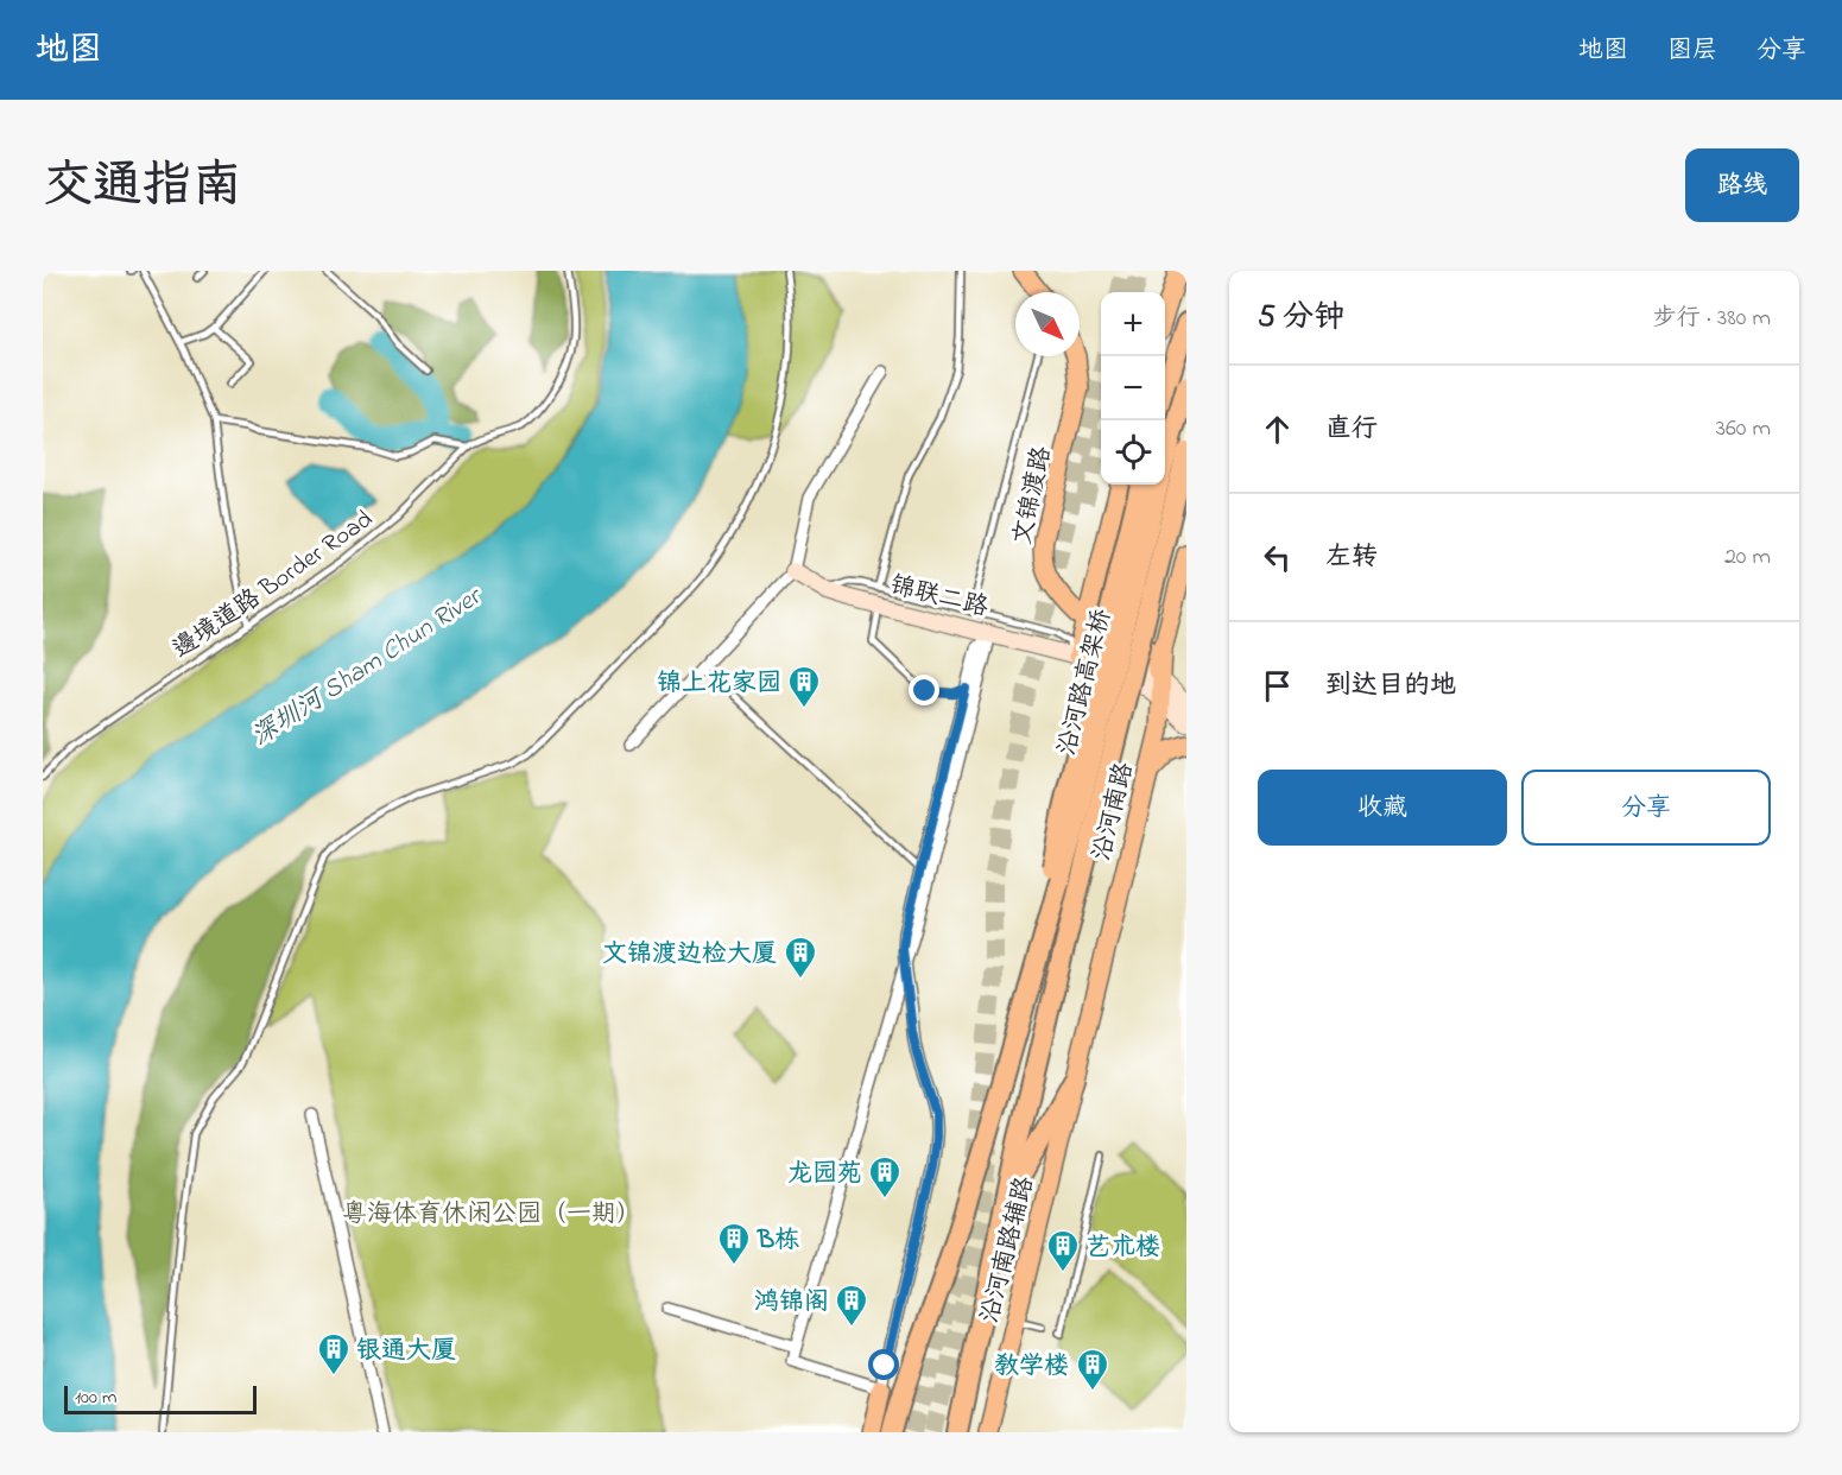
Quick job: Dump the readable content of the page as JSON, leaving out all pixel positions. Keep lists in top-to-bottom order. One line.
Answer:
{"streets":{"highway":["沿河路高架桥"],"main road":["文锦渡路","沿河南路","沿河南路辅路"],"street":["锦联二路"],"lane":["邊境道路 Border Road"]},"crossings":[["文锦渡路","锦联二路"],["文锦渡路","沿河南路"],["锦联二路","沿河南路"],["沿河南路","沿河南路辅路"]],"water":["深圳河 Sham Chun River"],"parks":["粤海体育休闲公园（一期）"],"places":{"building":["锦上花家园","文锦渡边检大厦","龙园苑","B栋","艺术楼","鸿锦阁","银通大厦","教学楼"]},"scale_bar":"100 m","north":"bottom right","page":{"header":"地图","nav":["地图","图层","分享"],"title":"交通指南","buttons":["路线",["收藏","分享"]],"heading":["5 分钟","步行 · 380 m"],"map_buttons":["+","−"],"list":[["直行","360 m"],["左转","20 m"],"到达目的地"],"scale":"100 m"}}
